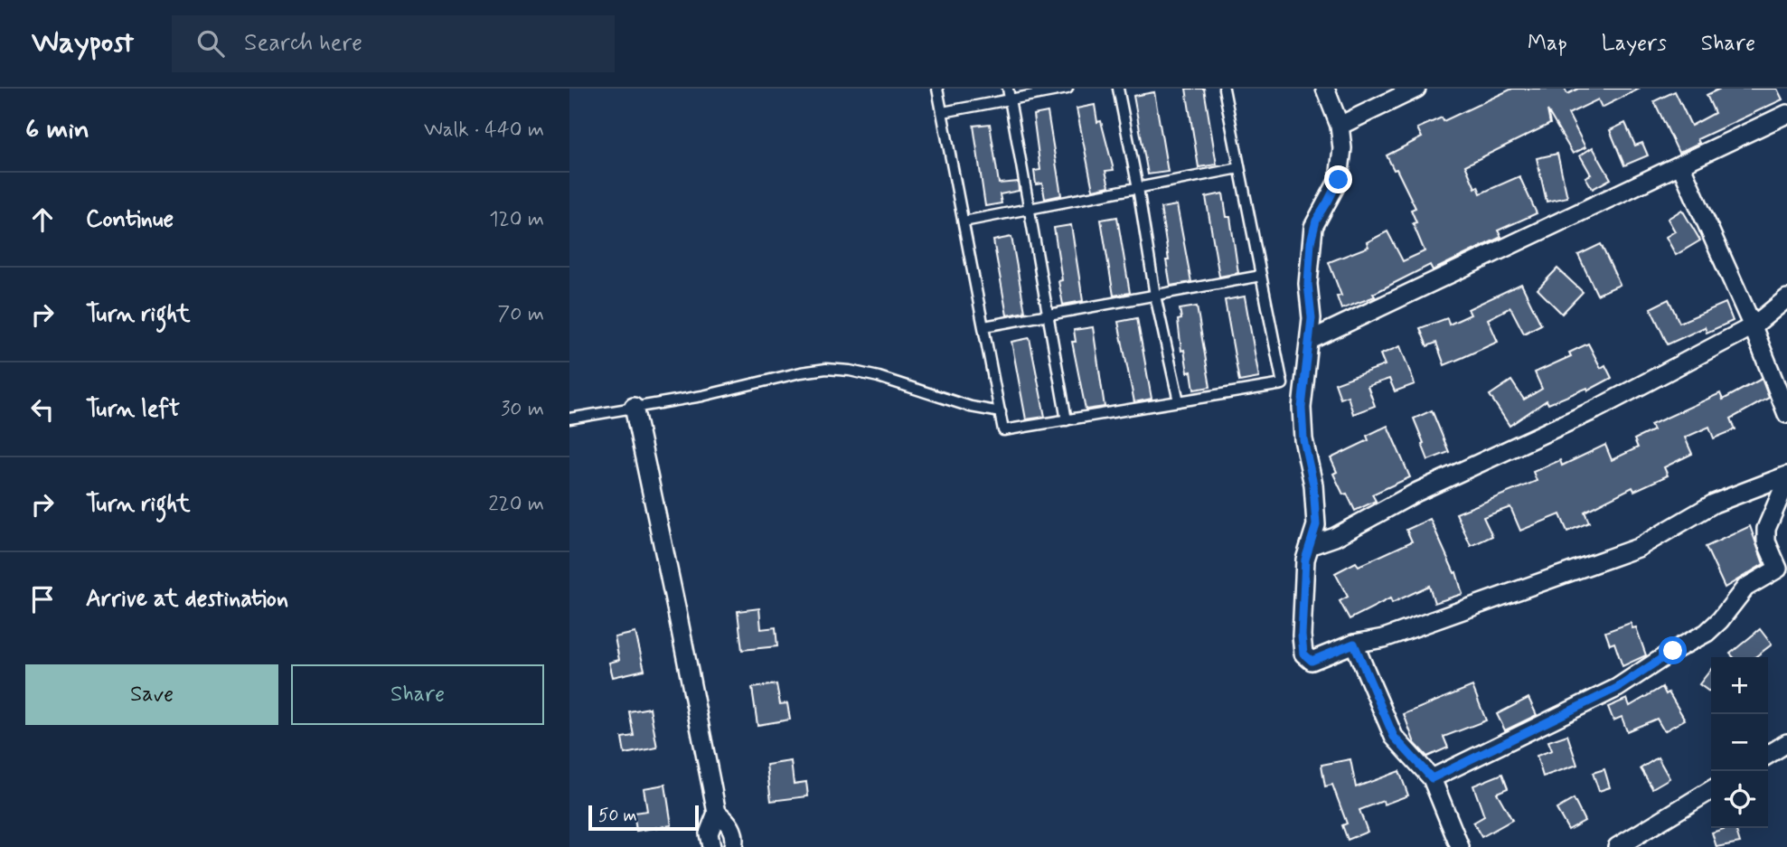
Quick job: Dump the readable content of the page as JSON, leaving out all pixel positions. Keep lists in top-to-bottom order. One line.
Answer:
{"scale_bar":"50 m","page":{"header":"Waypost","search":"Search here","nav":["Map","Layers","Share"],"heading":["6 min","Walk · 440 m"],"list":[["Continue","120 m"],["Turn right","70 m"],["Turn left","30 m"],["Turn right","220 m"],"Arrive at destination"],"buttons":["Save","Share"],"map_buttons":["+","−"],"scale":"50 m"}}
